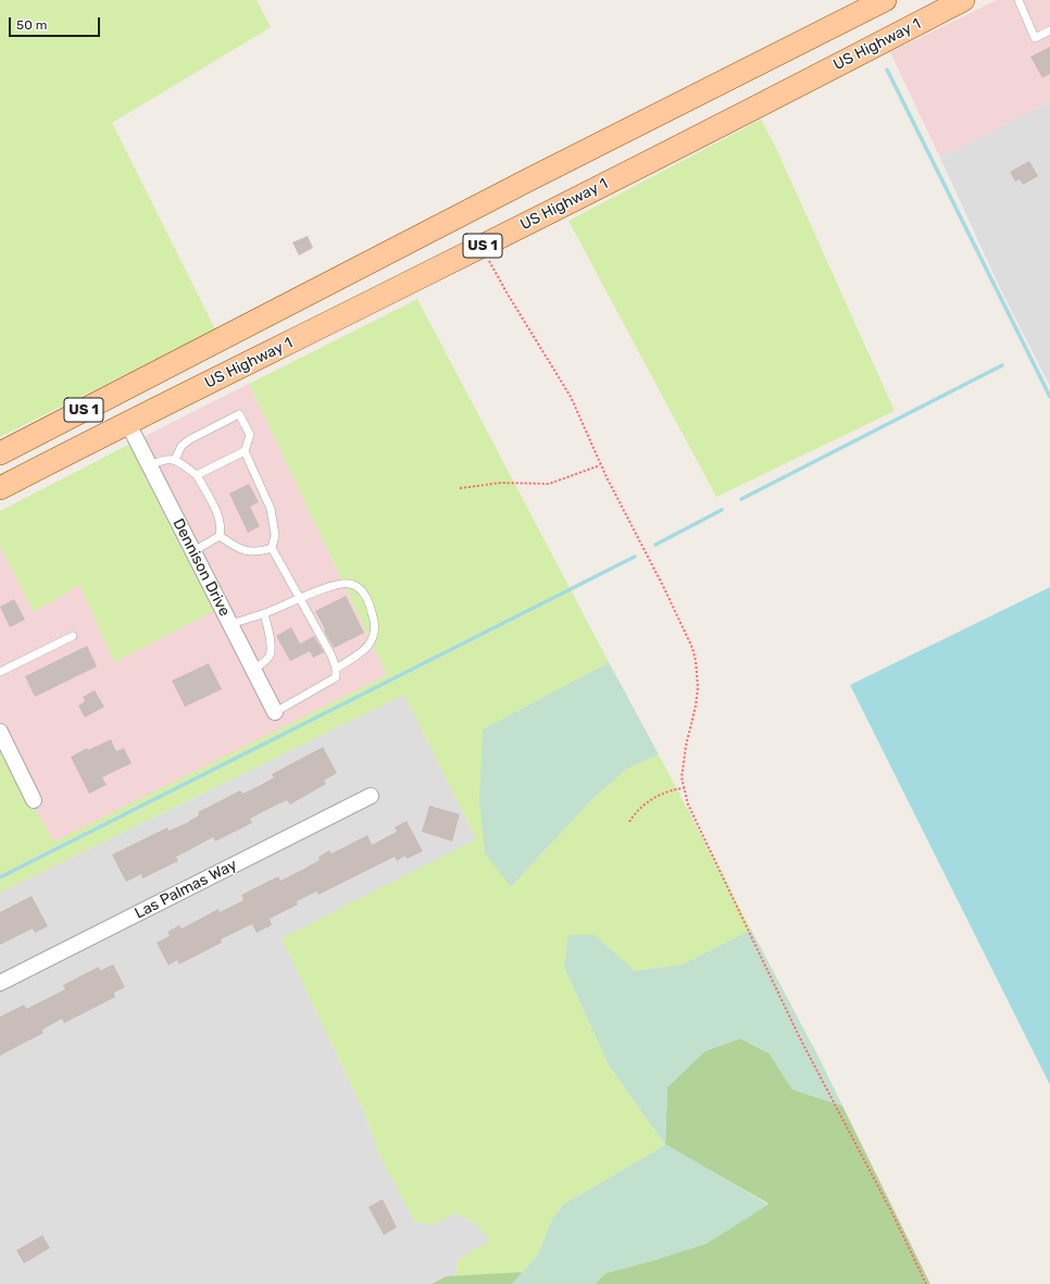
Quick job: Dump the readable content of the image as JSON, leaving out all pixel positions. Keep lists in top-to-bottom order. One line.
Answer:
{"streets":{"main road":["US Highway 1","US 1"],"street":["Dennison Drive","Las Palmas Way"]},"crossings":[["US Highway 1","Dennison Drive"]],"scale_bar":"50 m"}
